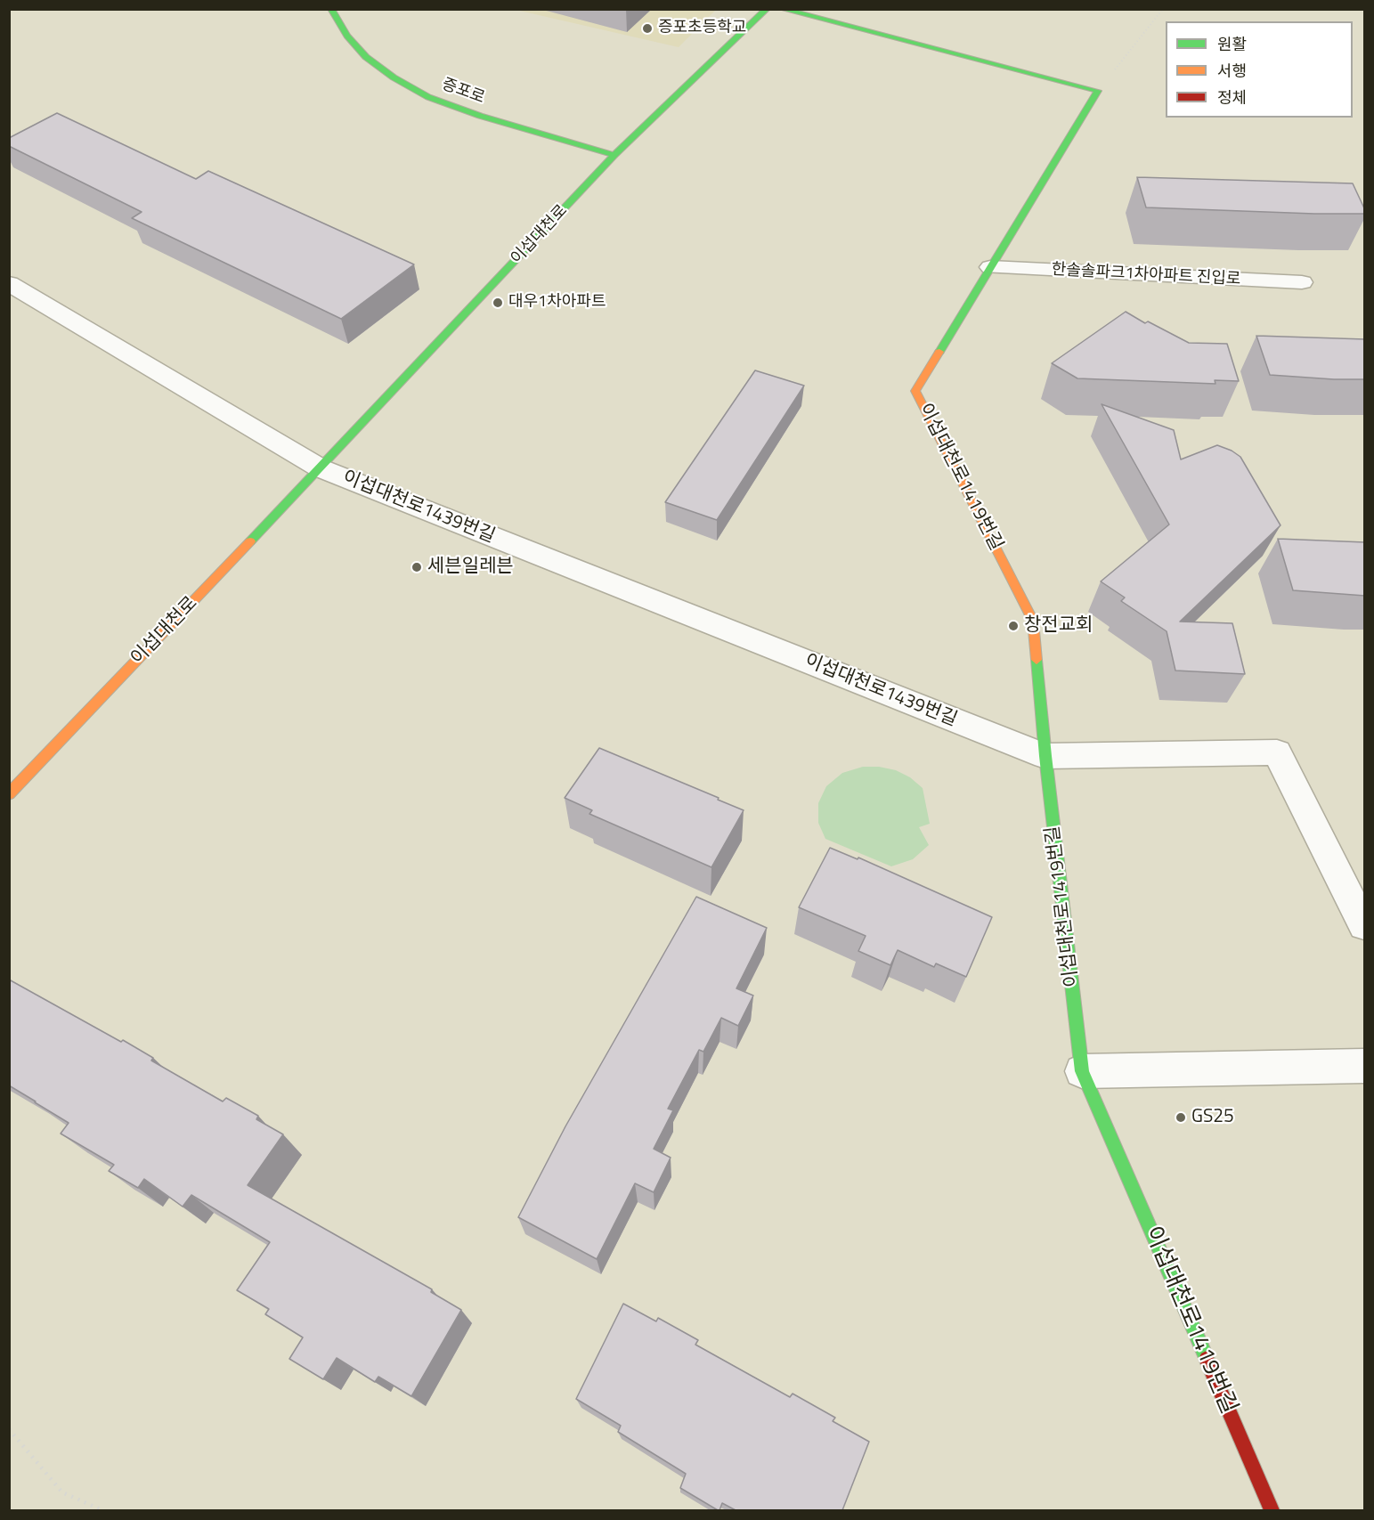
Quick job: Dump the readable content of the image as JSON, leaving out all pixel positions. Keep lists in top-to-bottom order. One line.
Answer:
{"streets":{"street":["증포로","이섭대천로","한솔솔파크1차아파트 진입로","이섭대천로1419번길","이섭대천로1439번길"]},"crossings":[["증포로","이섭대천로"],["이섭대천로","이섭대천로1439번길"],["한솔솔파크1차아파트 진입로","이섭대천로1419번길"],["이섭대천로1419번길","이섭대천로1439번길"]],"places":["증포초등학교","대우1차아파트","세븐일레븐","창전교회","GS25"],"legend":["원활","서행","정체"]}
